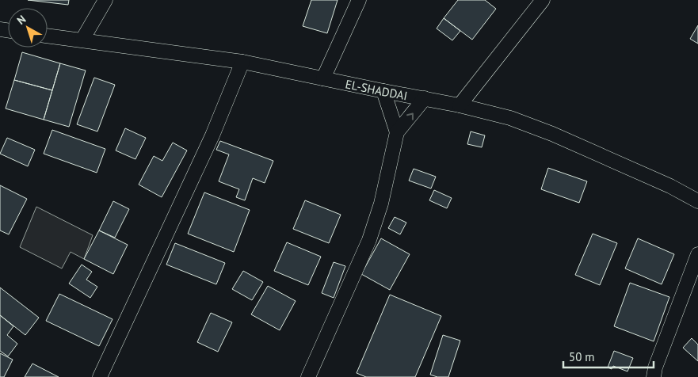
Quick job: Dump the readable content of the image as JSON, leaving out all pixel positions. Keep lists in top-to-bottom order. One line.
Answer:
{"streets":{"street":["EL-SHADDAI"]},"scale_bar":"50 m","north":"top left"}
